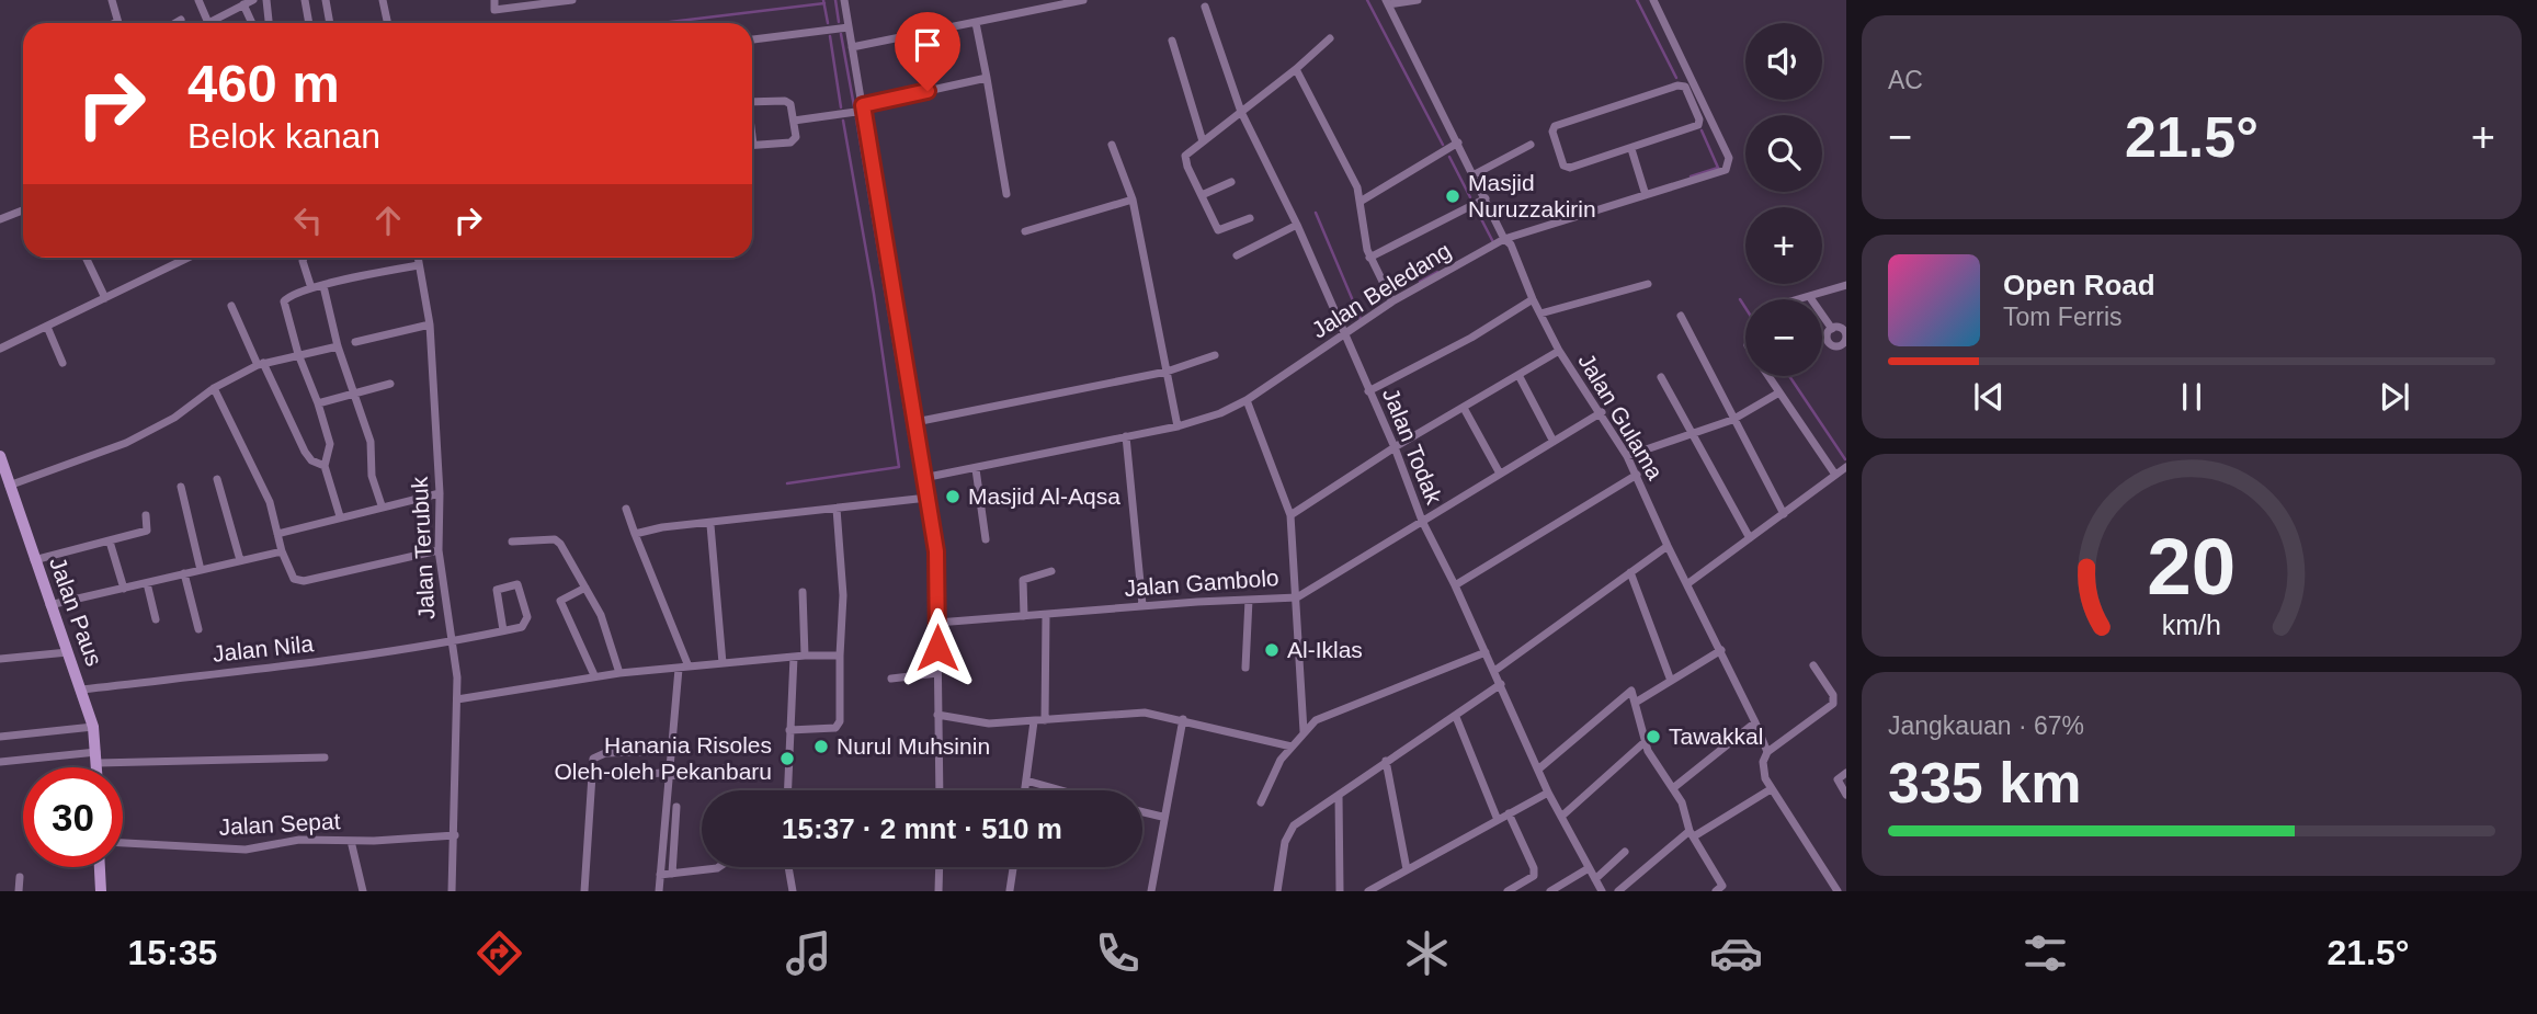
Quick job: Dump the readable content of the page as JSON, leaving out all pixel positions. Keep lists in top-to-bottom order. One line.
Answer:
{"streets":{"main road":["Jalan Paus"],"street":["Jalan Beledang","Jalan Gulama","Jalan Todak","Jalan Terubuk","Jalan Gambolo","Jalan Nila","Jalan Sepat"]},"crossings":[["Jalan Beledang","Jalan Gulama"],["Jalan Beledang","Jalan Todak"],["Jalan Gulama","Jalan Gambolo"],["Jalan Todak","Jalan Gambolo"],["Jalan Terubuk","Jalan Nila"],["Jalan Terubuk","Jalan Sepat"],["Jalan Paus","Jalan Nila"]],"places":["Masjid Nuruzzakirin","Masjid Al-Aqsa","Al-Iklas","Tawakkal","Nurul Muhsinin","Hanania Risoles Oleh-oleh Pekanbaru"],"page":{"tile":["AC",["Jangkauan · 67%","335 km"]],"map_buttons":["+","−"],"turn":["460 m","Belok kanan"],"heat":["−","21.5°","+"],"song":["Open Road","Tom Ferris"],"limit":"30","trip":"15:37 · 2 mnt · 510 m","tabs":["15:35","21.5°"],"gauge":["20","km/h"]}}
